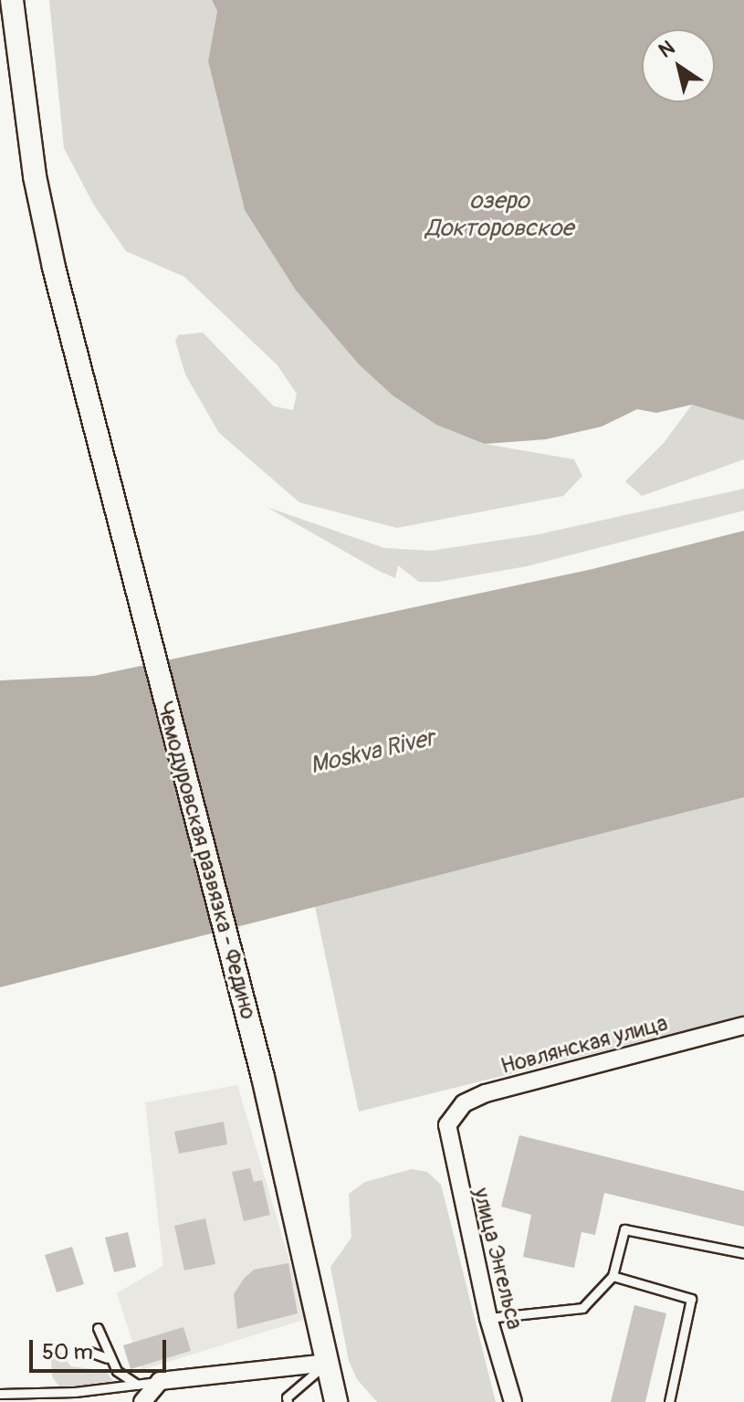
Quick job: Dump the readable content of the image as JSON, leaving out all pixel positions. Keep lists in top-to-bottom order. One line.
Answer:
{"streets":{"street":["Чемодуровская развязка - Федино","Новлянская улица","улица Энгельса"]},"crossings":[["Новлянская улица","улица Энгельса"]],"water":["озеро Докторовское","Moskva River"],"scale_bar":"50 m","north":"top left"}
